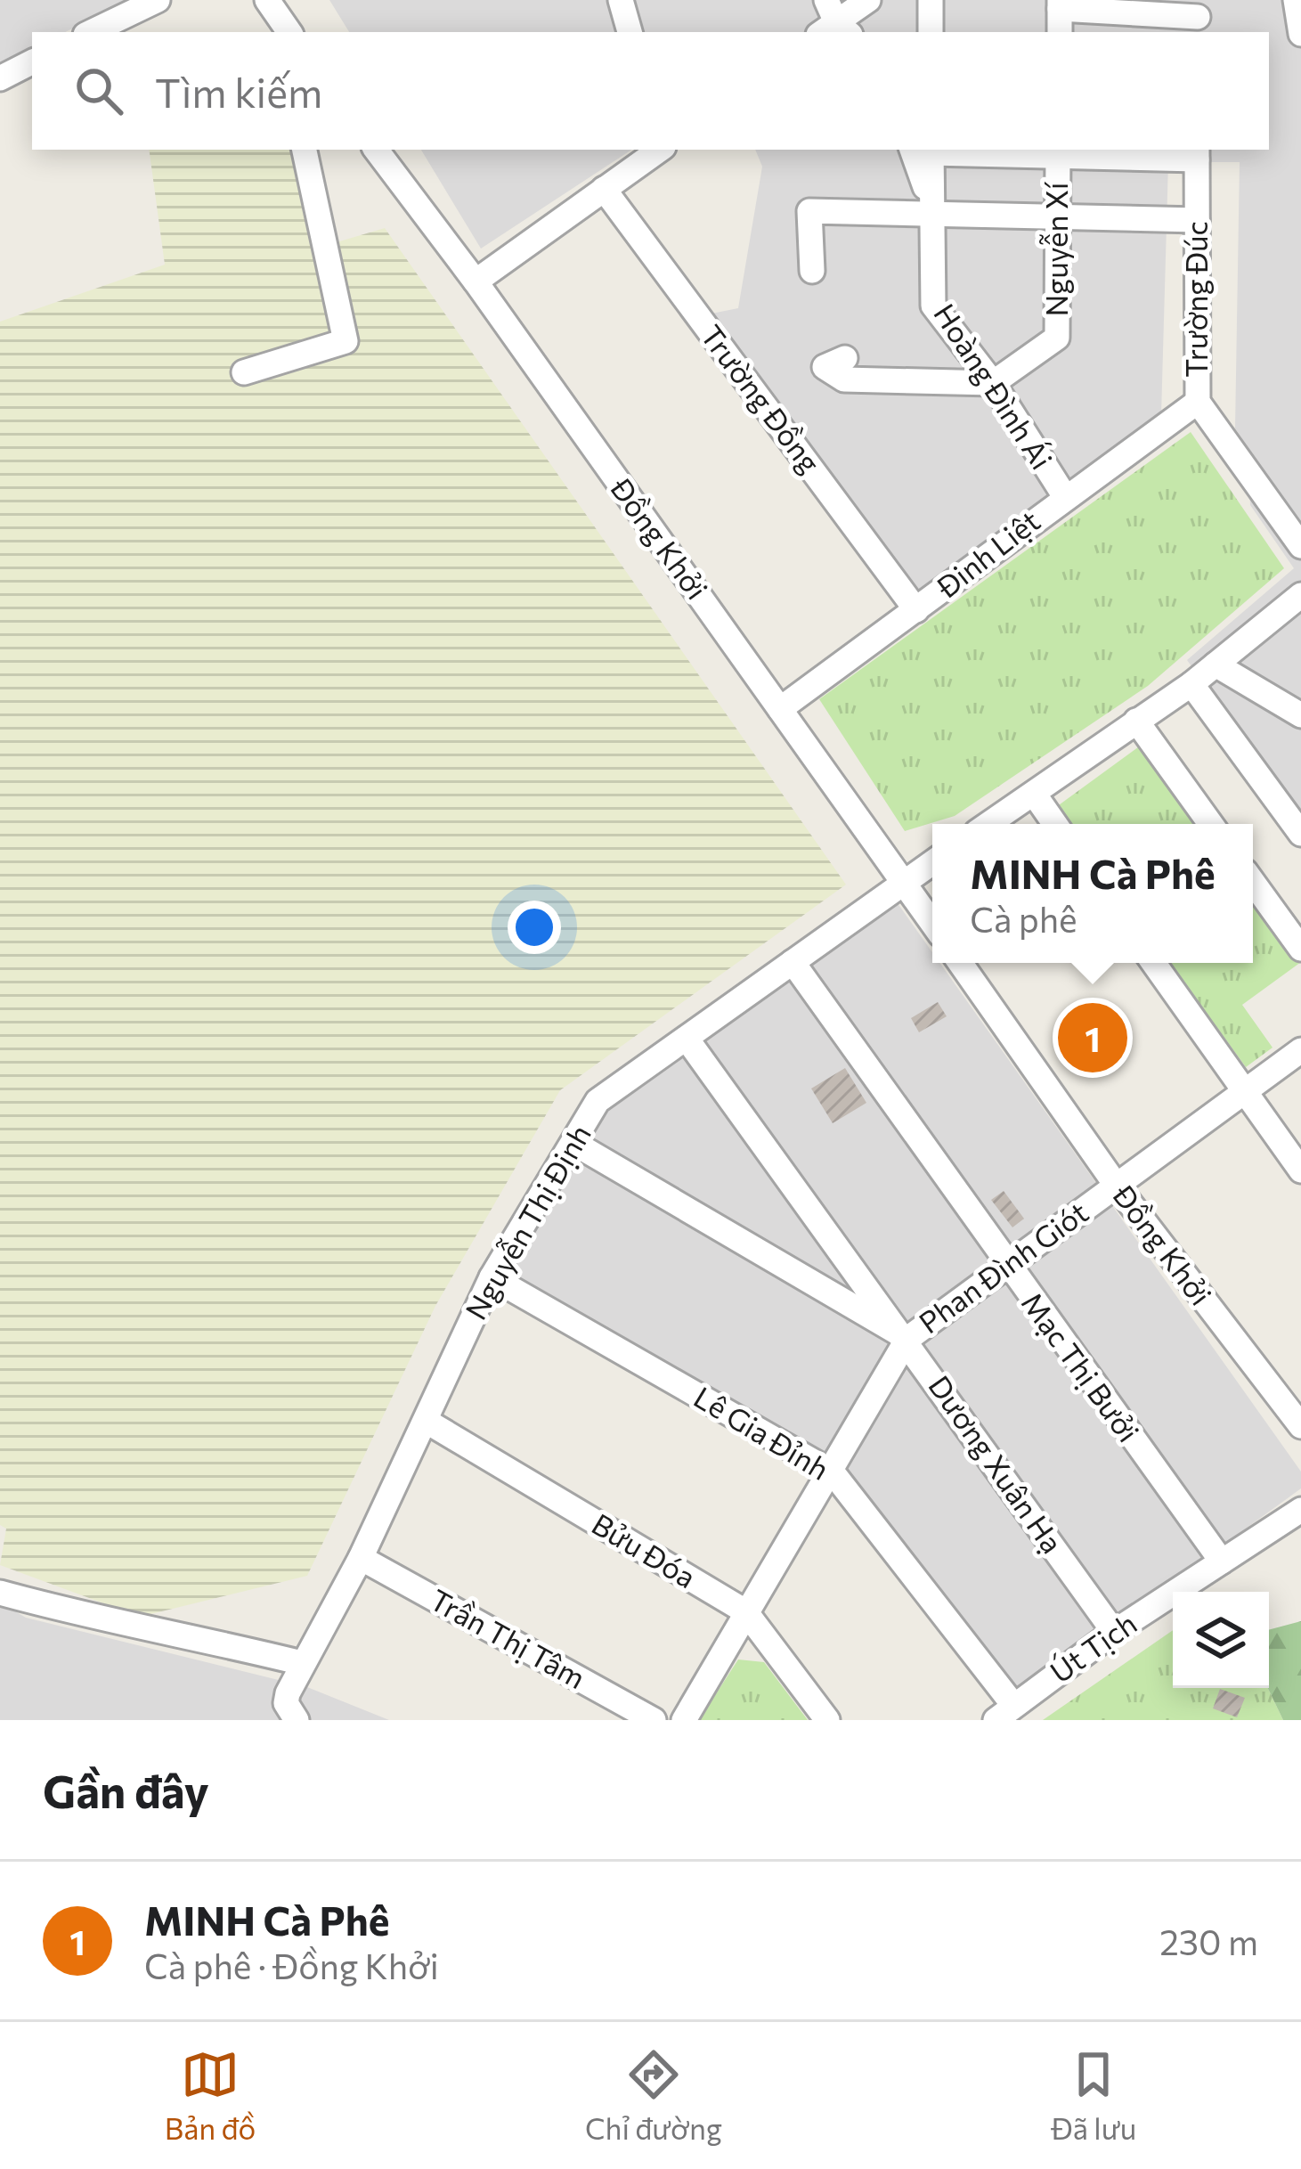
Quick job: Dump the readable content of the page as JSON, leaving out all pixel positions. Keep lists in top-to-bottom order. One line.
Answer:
{"streets":{"street":["Nguyễn Xí","Trường Đúc","Hoàng Đình Ái","Trường Đồng","Đồng Khởi","Đinh Liệt","Nguyễn Thị Định","Phan Đình Giót","Mạc Thị Bưởi","Lê Gia Đỉnh","Dương Xuân Hạ","Bửu Đóa","Trần Thị Tâm","Út Tịch"]},"crossings":[["Nguyễn Xí","Hoàng Đình Ái"],["Trường Đúc","Đinh Liệt"],["Hoàng Đình Ái","Đinh Liệt"],["Trường Đồng","Đinh Liệt"],["Đồng Khởi","Đinh Liệt"],["Đồng Khởi","Nguyễn Thị Định"],["Đồng Khởi","Phan Đình Giót"],["Nguyễn Thị Định","Mạc Thị Bưởi"],["Nguyễn Thị Định","Lê Gia Đỉnh"],["Nguyễn Thị Định","Dương Xuân Hạ"],["Nguyễn Thị Định","Bửu Đóa"],["Nguyễn Thị Định","Trần Thị Tâm"],["Phan Đình Giót","Mạc Thị Bưởi"],["Phan Đình Giót","Lê Gia Đỉnh"],["Phan Đình Giót","Dương Xuân Hạ"],["Phan Đình Giót","Bửu Đóa"],["Mạc Thị Bưởi","Út Tịch"],["Lê Gia Đỉnh","Út Tịch"],["Dương Xuân Hạ","Út Tịch"]],"page":{"search":"Tìm kiếm","popup":["MINH Cà Phê","Cà phê"],"pins":"1","heading":"Gần đây","list":[{"mark":"1","name":"MINH Cà Phê","note":"Cà phê · Đồng Khởi","value":"230 m"}],"nav":["Bản đồ","Chỉ đường","Đã lưu"]}}
